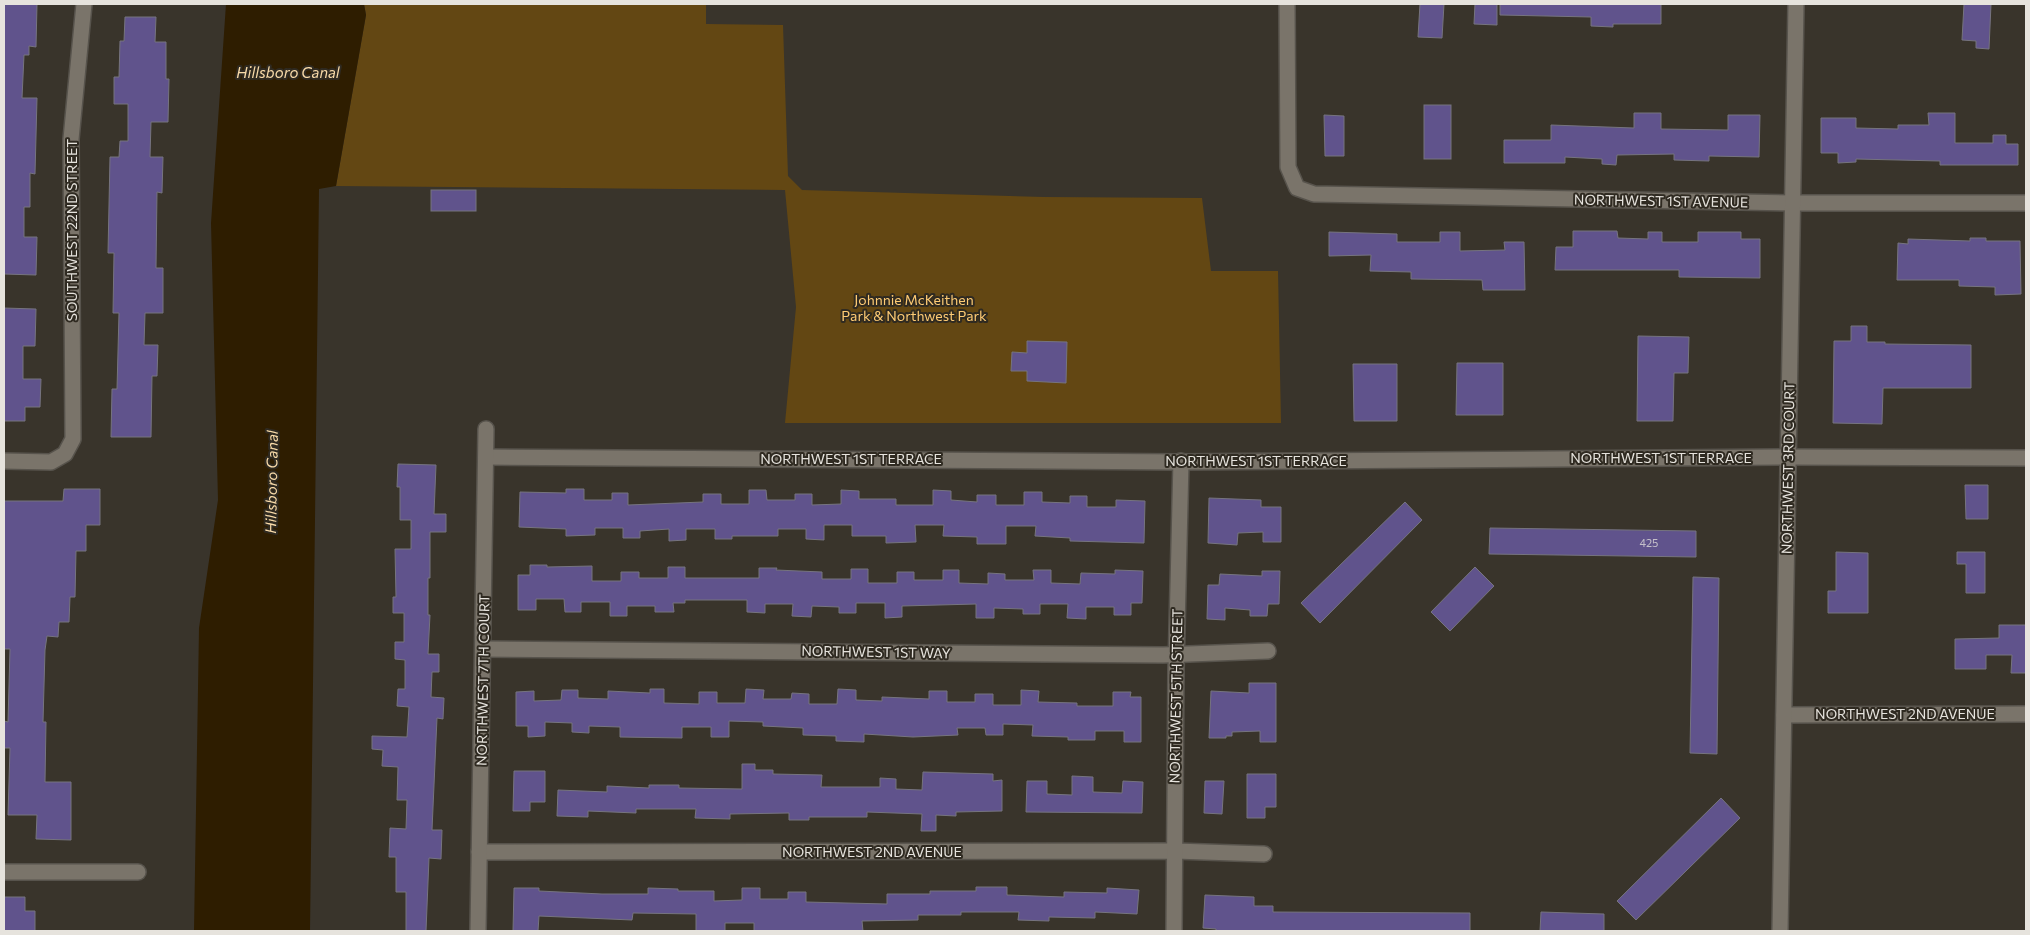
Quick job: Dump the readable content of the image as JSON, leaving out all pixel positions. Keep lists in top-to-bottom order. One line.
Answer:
{"streets":{"street":["NORTHWEST 1ST AVENUE","SOUTHWEST 22ND STREET","NORTHWEST 1ST TERRACE","NORTHWEST 3RD COURT","NORTHWEST 1ST WAY","NORTHWEST 7TH COURT","NORTHWEST 5TH STREET","NORTHWEST 2ND AVENUE"]},"crossings":[["NORTHWEST 1ST AVENUE","NORTHWEST 3RD COURT"],["NORTHWEST 1ST TERRACE","NORTHWEST 3RD COURT"],["NORTHWEST 1ST TERRACE","NORTHWEST 7TH COURT"],["NORTHWEST 1ST TERRACE","NORTHWEST 5TH STREET"],["NORTHWEST 3RD COURT","NORTHWEST 2ND AVENUE"],["NORTHWEST 1ST WAY","NORTHWEST 7TH COURT"],["NORTHWEST 1ST WAY","NORTHWEST 5TH STREET"],["NORTHWEST 7TH COURT","NORTHWEST 2ND AVENUE"],["NORTHWEST 5TH STREET","NORTHWEST 2ND AVENUE"]],"water":["Hillsboro Canal"],"parks":["Johnnie McKeithen Park & Northwest Park"],"house_numbers":["425"]}
